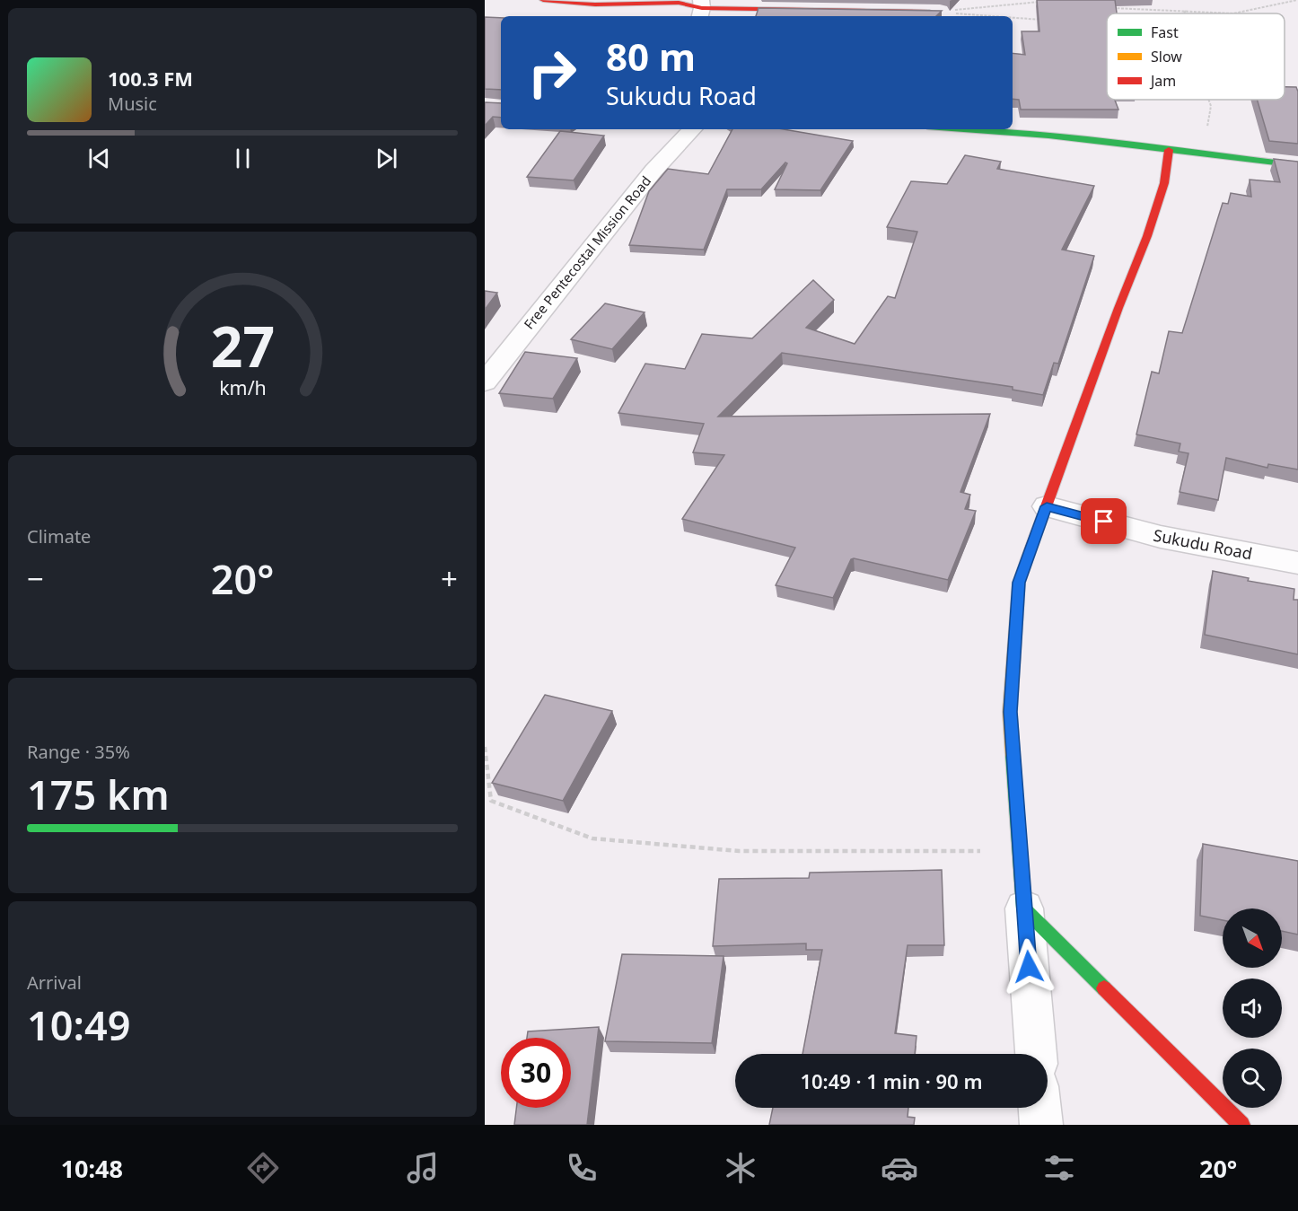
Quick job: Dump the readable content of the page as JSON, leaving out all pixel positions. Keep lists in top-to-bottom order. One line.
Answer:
{"streets":{"street":["Free Pentecostal Mission Road","Sukudu Road"]},"legend":["Fast","Slow","Jam"],"north":"bottom right","page":{"turn":["80 m","Sukudu Road"],"song":["100.3 FM","Music"],"tile":["Climate",["Range · 35%","175 km"],["Arrival","10:49"]],"heat":["−","20°","+"],"limit":"30","trip":"10:49 · 1 min · 90 m","tabs":["10:48","20°"],"gauge":["27","km/h"]}}
